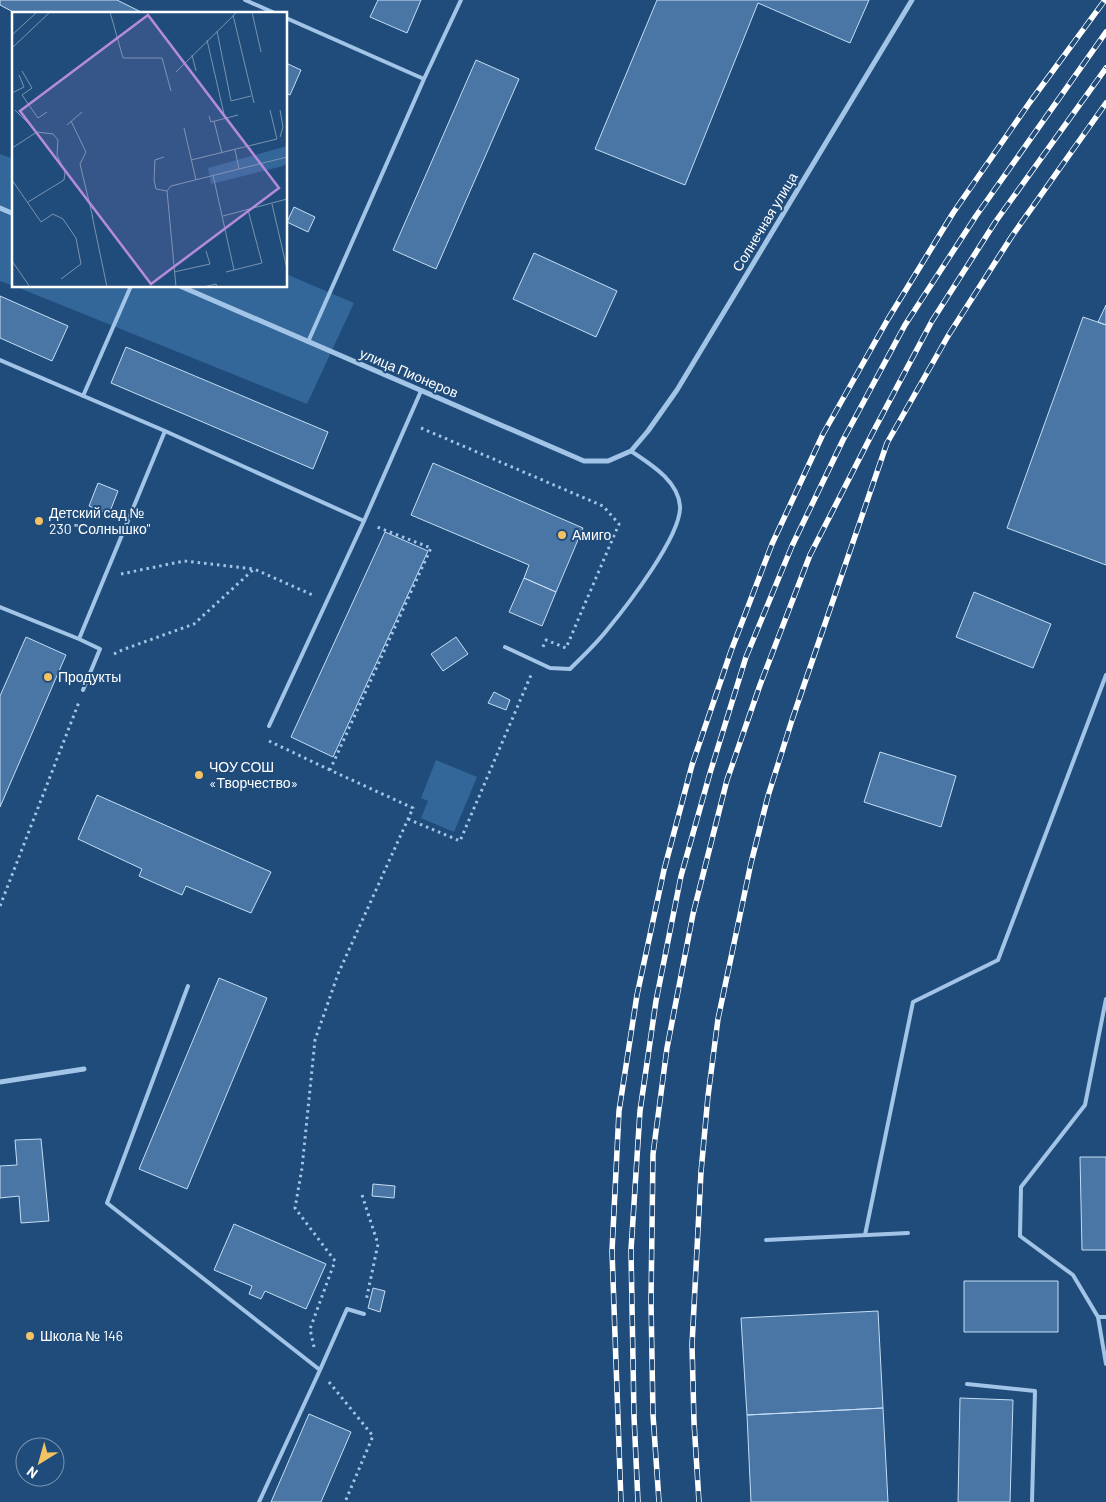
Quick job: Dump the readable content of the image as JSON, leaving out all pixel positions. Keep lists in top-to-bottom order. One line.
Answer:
{"streets":{"street":["Солнечная улица","улица Пионеров"]},"crossings":[["Солнечная улица","улица Пионеров"]],"places":["Детский сад № 230 \"Солнышко\"","Амиго","Продукты","ЧОУ СОШ «Творчество»","Школа № 146"],"north":"bottom left"}
